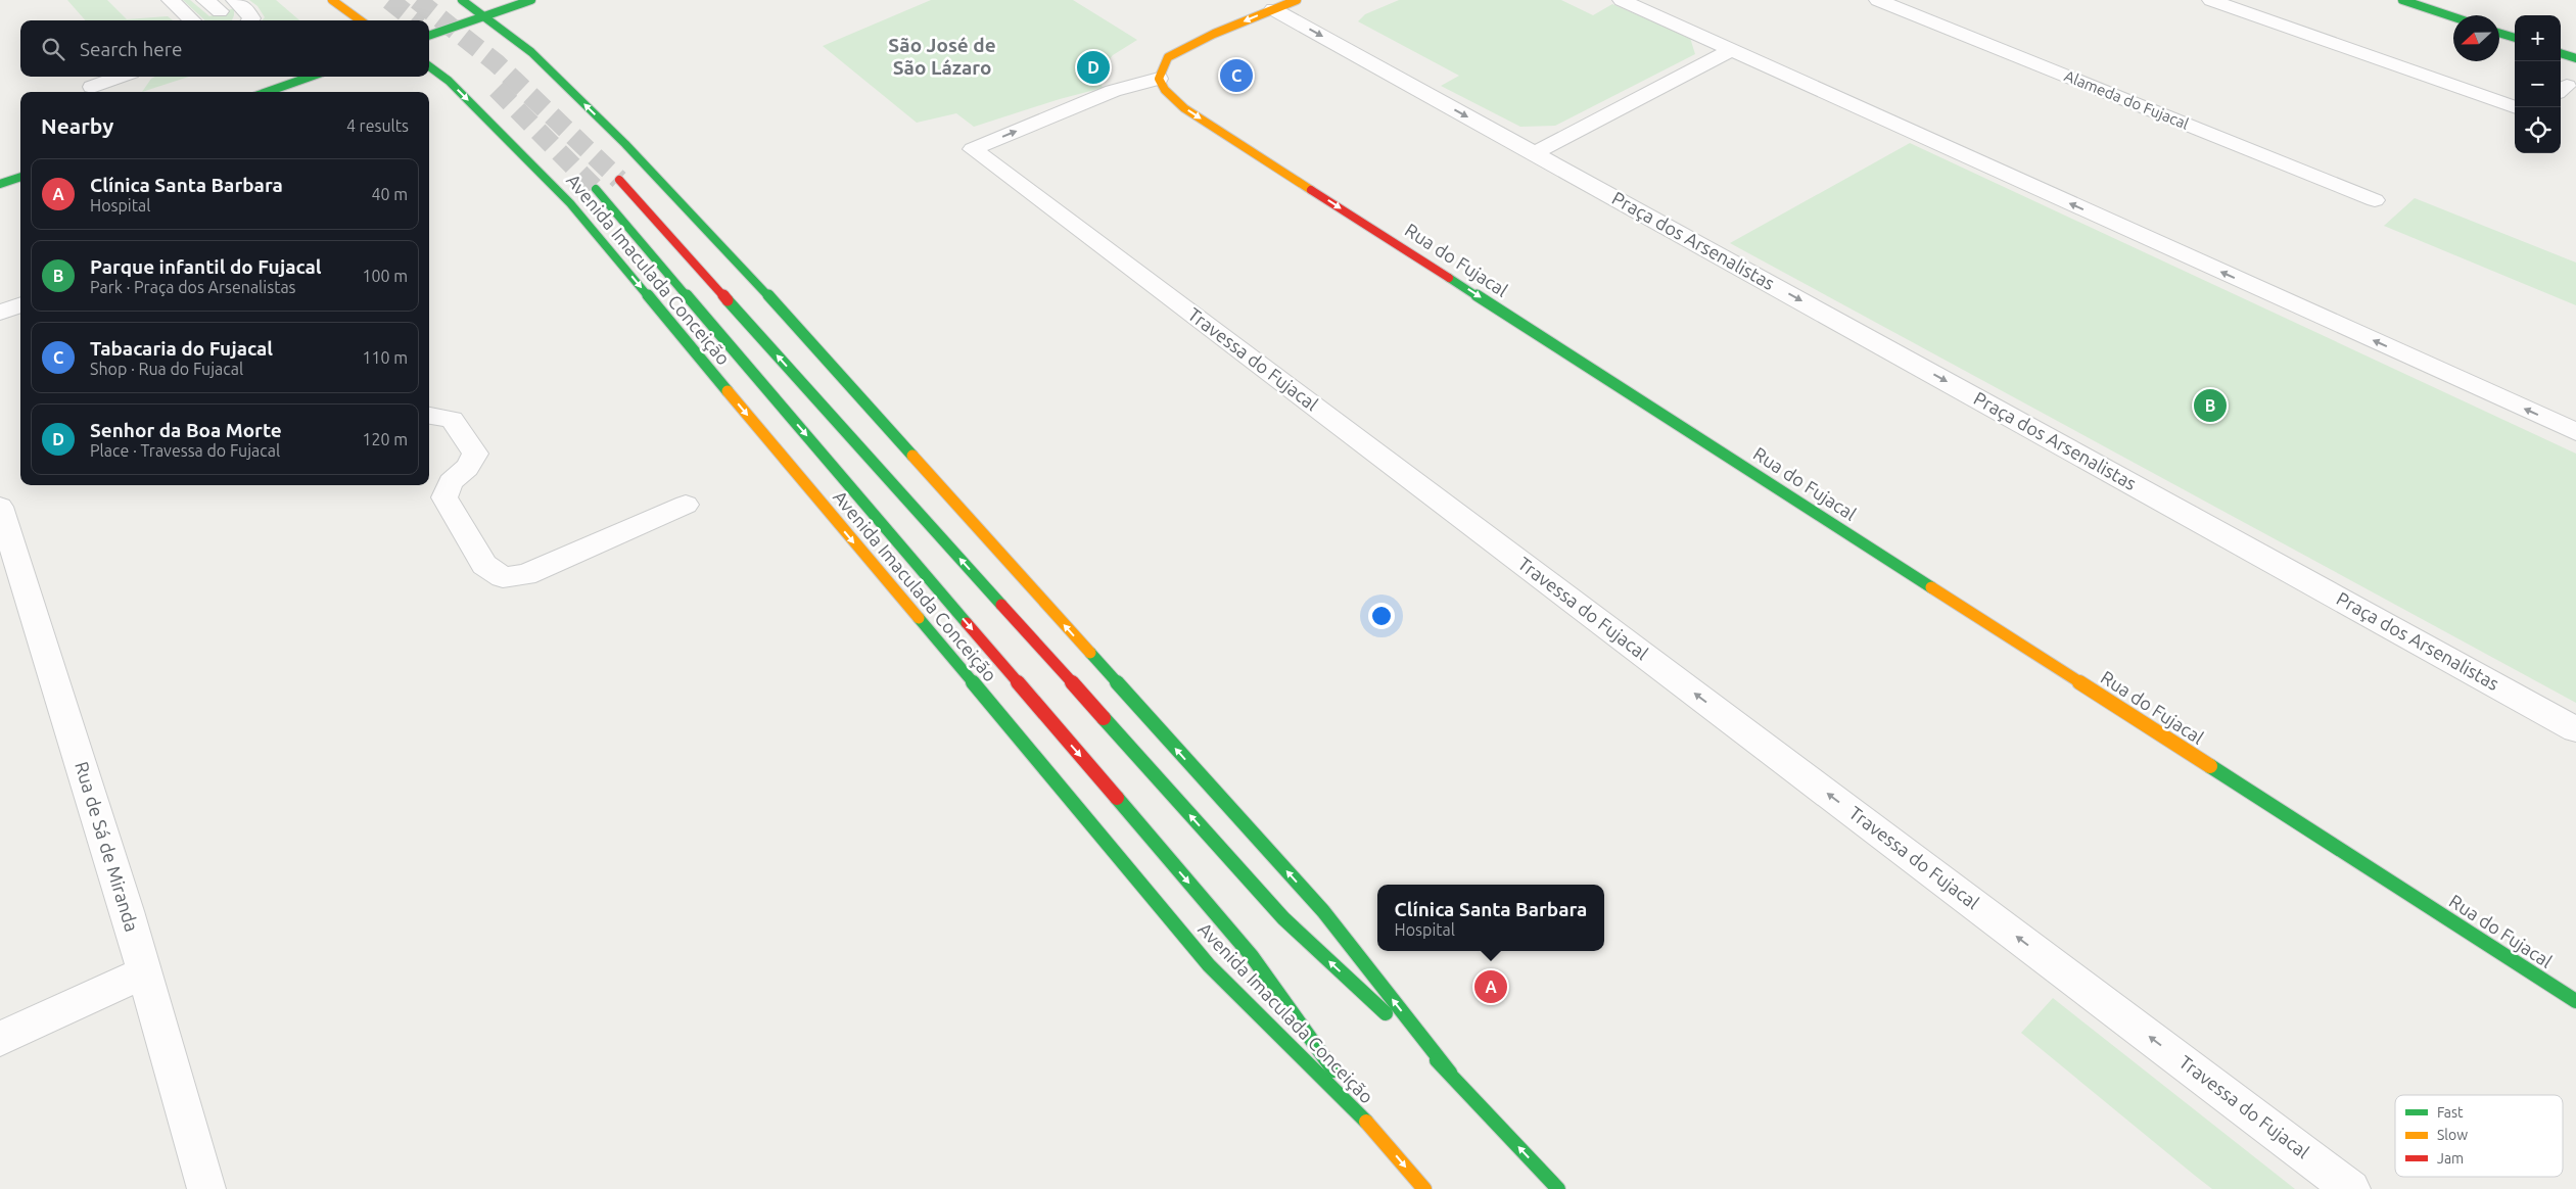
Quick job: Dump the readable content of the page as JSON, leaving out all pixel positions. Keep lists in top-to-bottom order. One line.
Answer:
{"streets":{"main road":["Rua do Fujacal","Avenida Imaculada Conceição"],"street":["Alameda do Fujacal","Praça dos Arsenalistas","Travessa do Fujacal","Rua de Sá de Miranda"]},"crossings":[["Rua do Fujacal","Travessa do Fujacal"]],"one_way":["Rua do Fujacal","Travessa do Fujacal"],"districts":["São José de São Lázaro"],"legend":["Fast","Slow","Jam"],"north":"left","page":{"map_buttons":["+","−"],"search":"Search here","pins":["D","C","B","A"],"heading":["Nearby","4 results"],"list":[{"mark":"A","name":"Clínica Santa Barbara","note":"Hospital","value":"40 m"},{"mark":"B","name":"Parque infantil do Fujacal","note":"Park · Praça dos Arsenalistas","value":"100 m"},{"mark":"C","name":"Tabacaria do Fujacal","note":"Shop · Rua do Fujacal","value":"110 m"},{"mark":"D","name":"Senhor da Boa Morte","note":"Place · Travessa do Fujacal","value":"120 m"}],"popup":["Clínica Santa Barbara","Hospital"]}}
